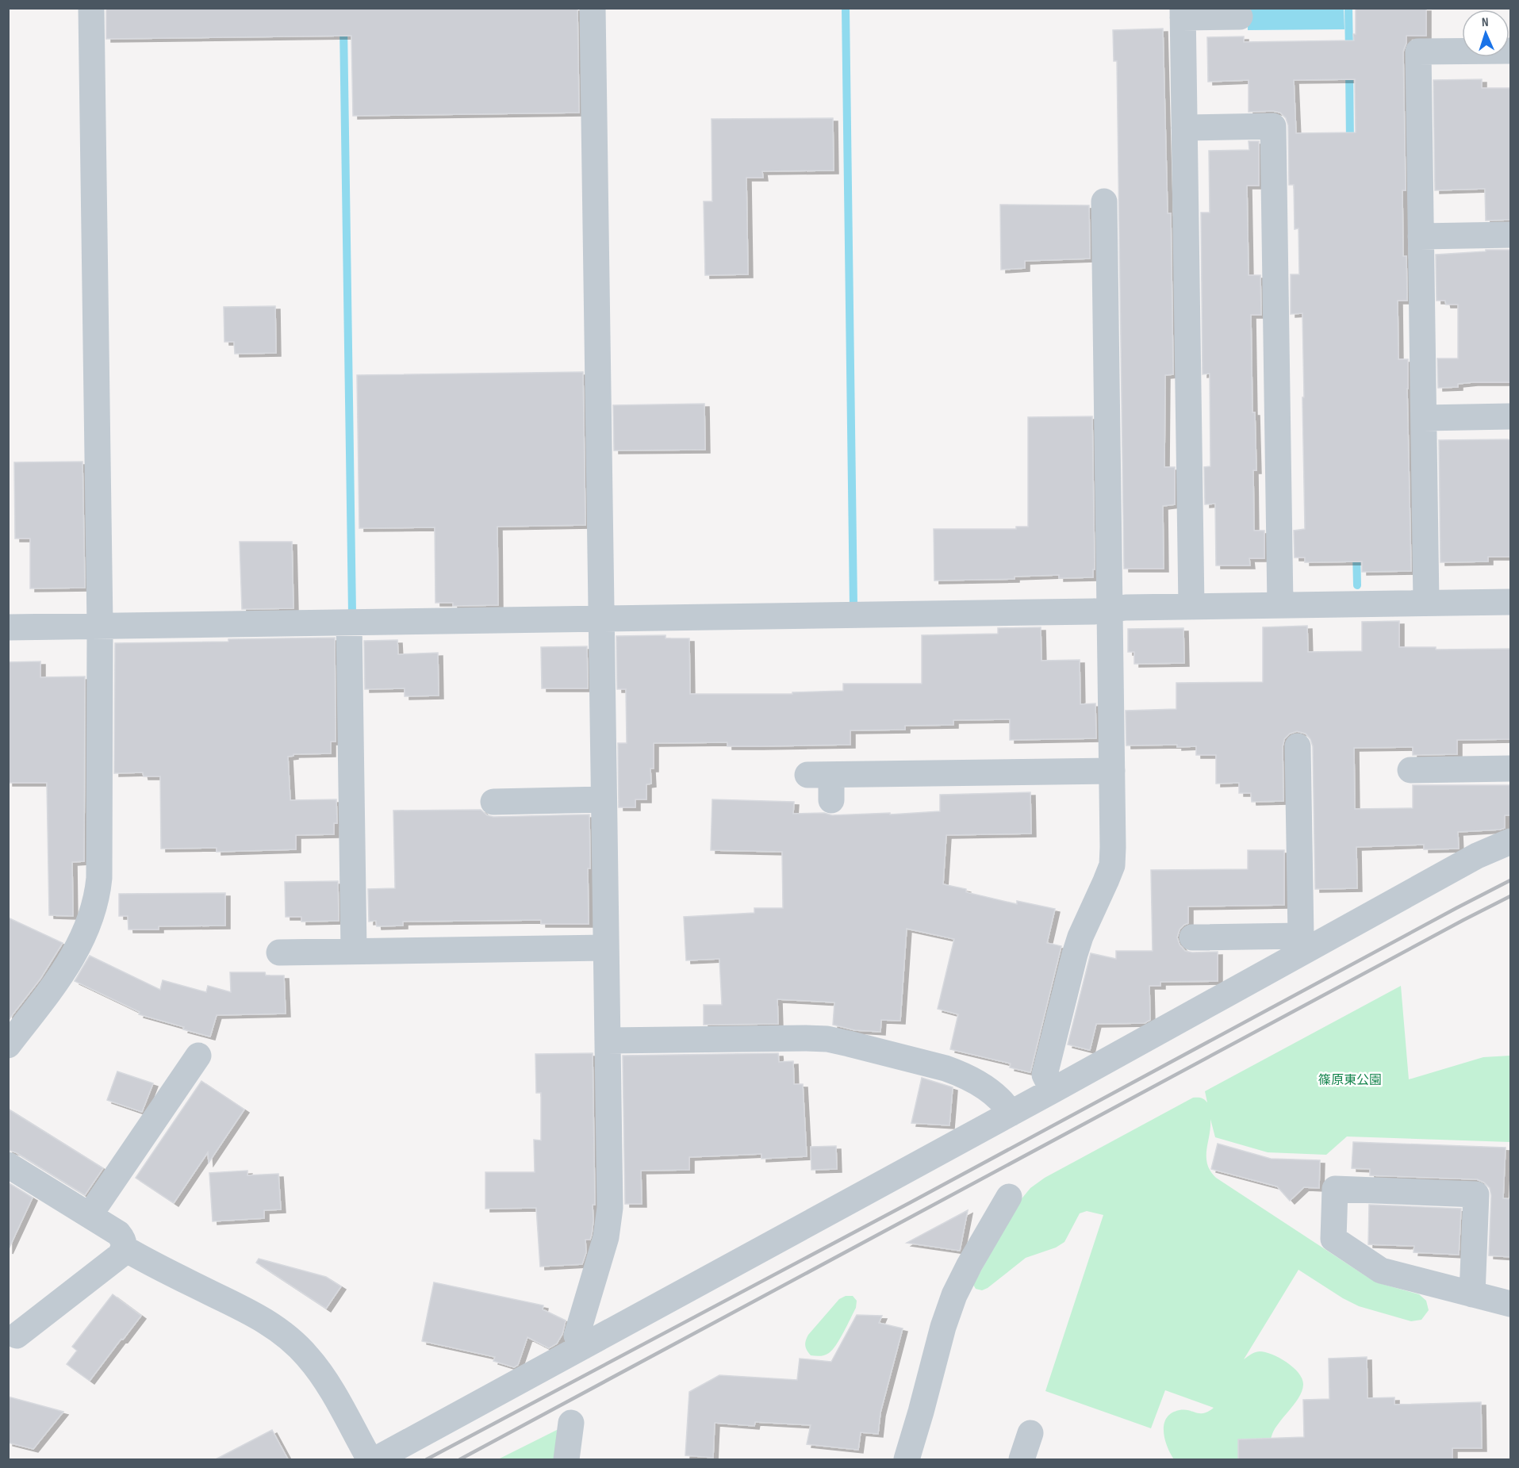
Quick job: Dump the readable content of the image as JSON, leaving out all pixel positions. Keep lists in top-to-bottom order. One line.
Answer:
{"parks":["篠原東公園"],"north":"top"}
